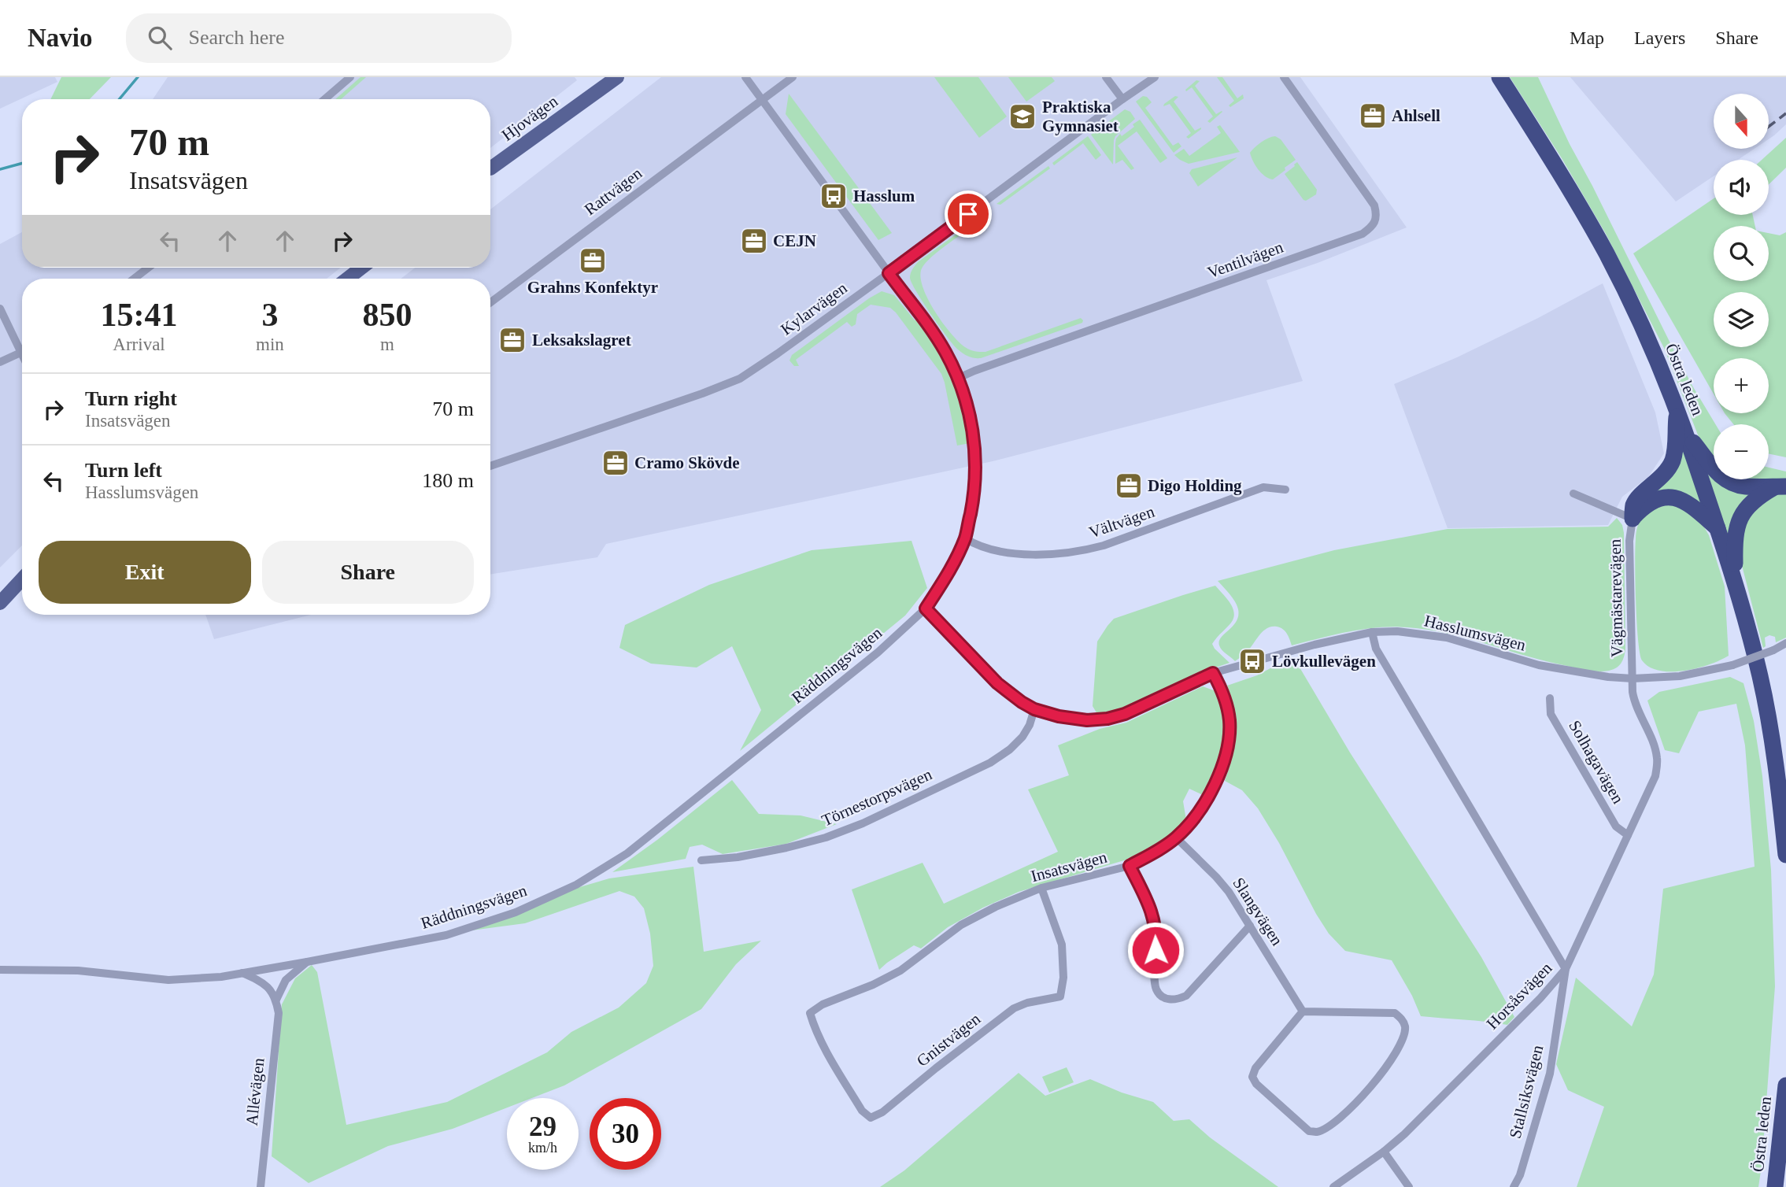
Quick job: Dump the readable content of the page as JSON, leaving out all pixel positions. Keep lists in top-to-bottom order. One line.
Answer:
{"streets":{"highway":["Östra leden"],"main road":["Hjovägen"],"street":["Rattvägen","Ventilvägen","Kylarvägen","Vältvägen","Vägmästarevägen","Hasslumsvägen","Räddningsvägen","Solhagavägen","Törnestorpsvägen","Insatsvägen","Slangvägen","Horsåsvägen","Gnistvägen","Allévägen","Stallsiksvägen"]},"crossings":[["Vägmästarevägen","Hasslumsvägen"],["Vägmästarevägen","Horsåsvägen"],["Hasslumsvägen","Räddningsvägen"],["Hasslumsvägen","Törnestorpsvägen"],["Hasslumsvägen","Insatsvägen"],["Hasslumsvägen","Horsåsvägen"],["Solhagavägen","Horsåsvägen"],["Insatsvägen","Slangvägen"],["Insatsvägen","Gnistvägen"],["Horsåsvägen","Stallsiksvägen"]],"places":{"office":["Ahlsell","CEJN","Grahns Konfektyr","Leksakslagret","Cramo Skövde","Digo Holding"],"school or university":["Praktiska Gymnasiet"],"bus stop":["Hasslum","Lövkullevägen"]},"north":"bottom","page":{"header":"Navio","search":"Search here","nav":["Map","Layers","Share"],"map_buttons":["+","−"],"turn":["70 m","Insatsvägen"],"eta":["15:41","Arrival","3","min","850","m"],"list":[{"name":"Turn right","note":"Insatsvägen","value":"70 m"},{"name":"Turn left","note":"Hasslumsvägen","value":"180 m"}],"buttons":["Exit","Share"],"speed":"29 km/h","limit":"30"}}
